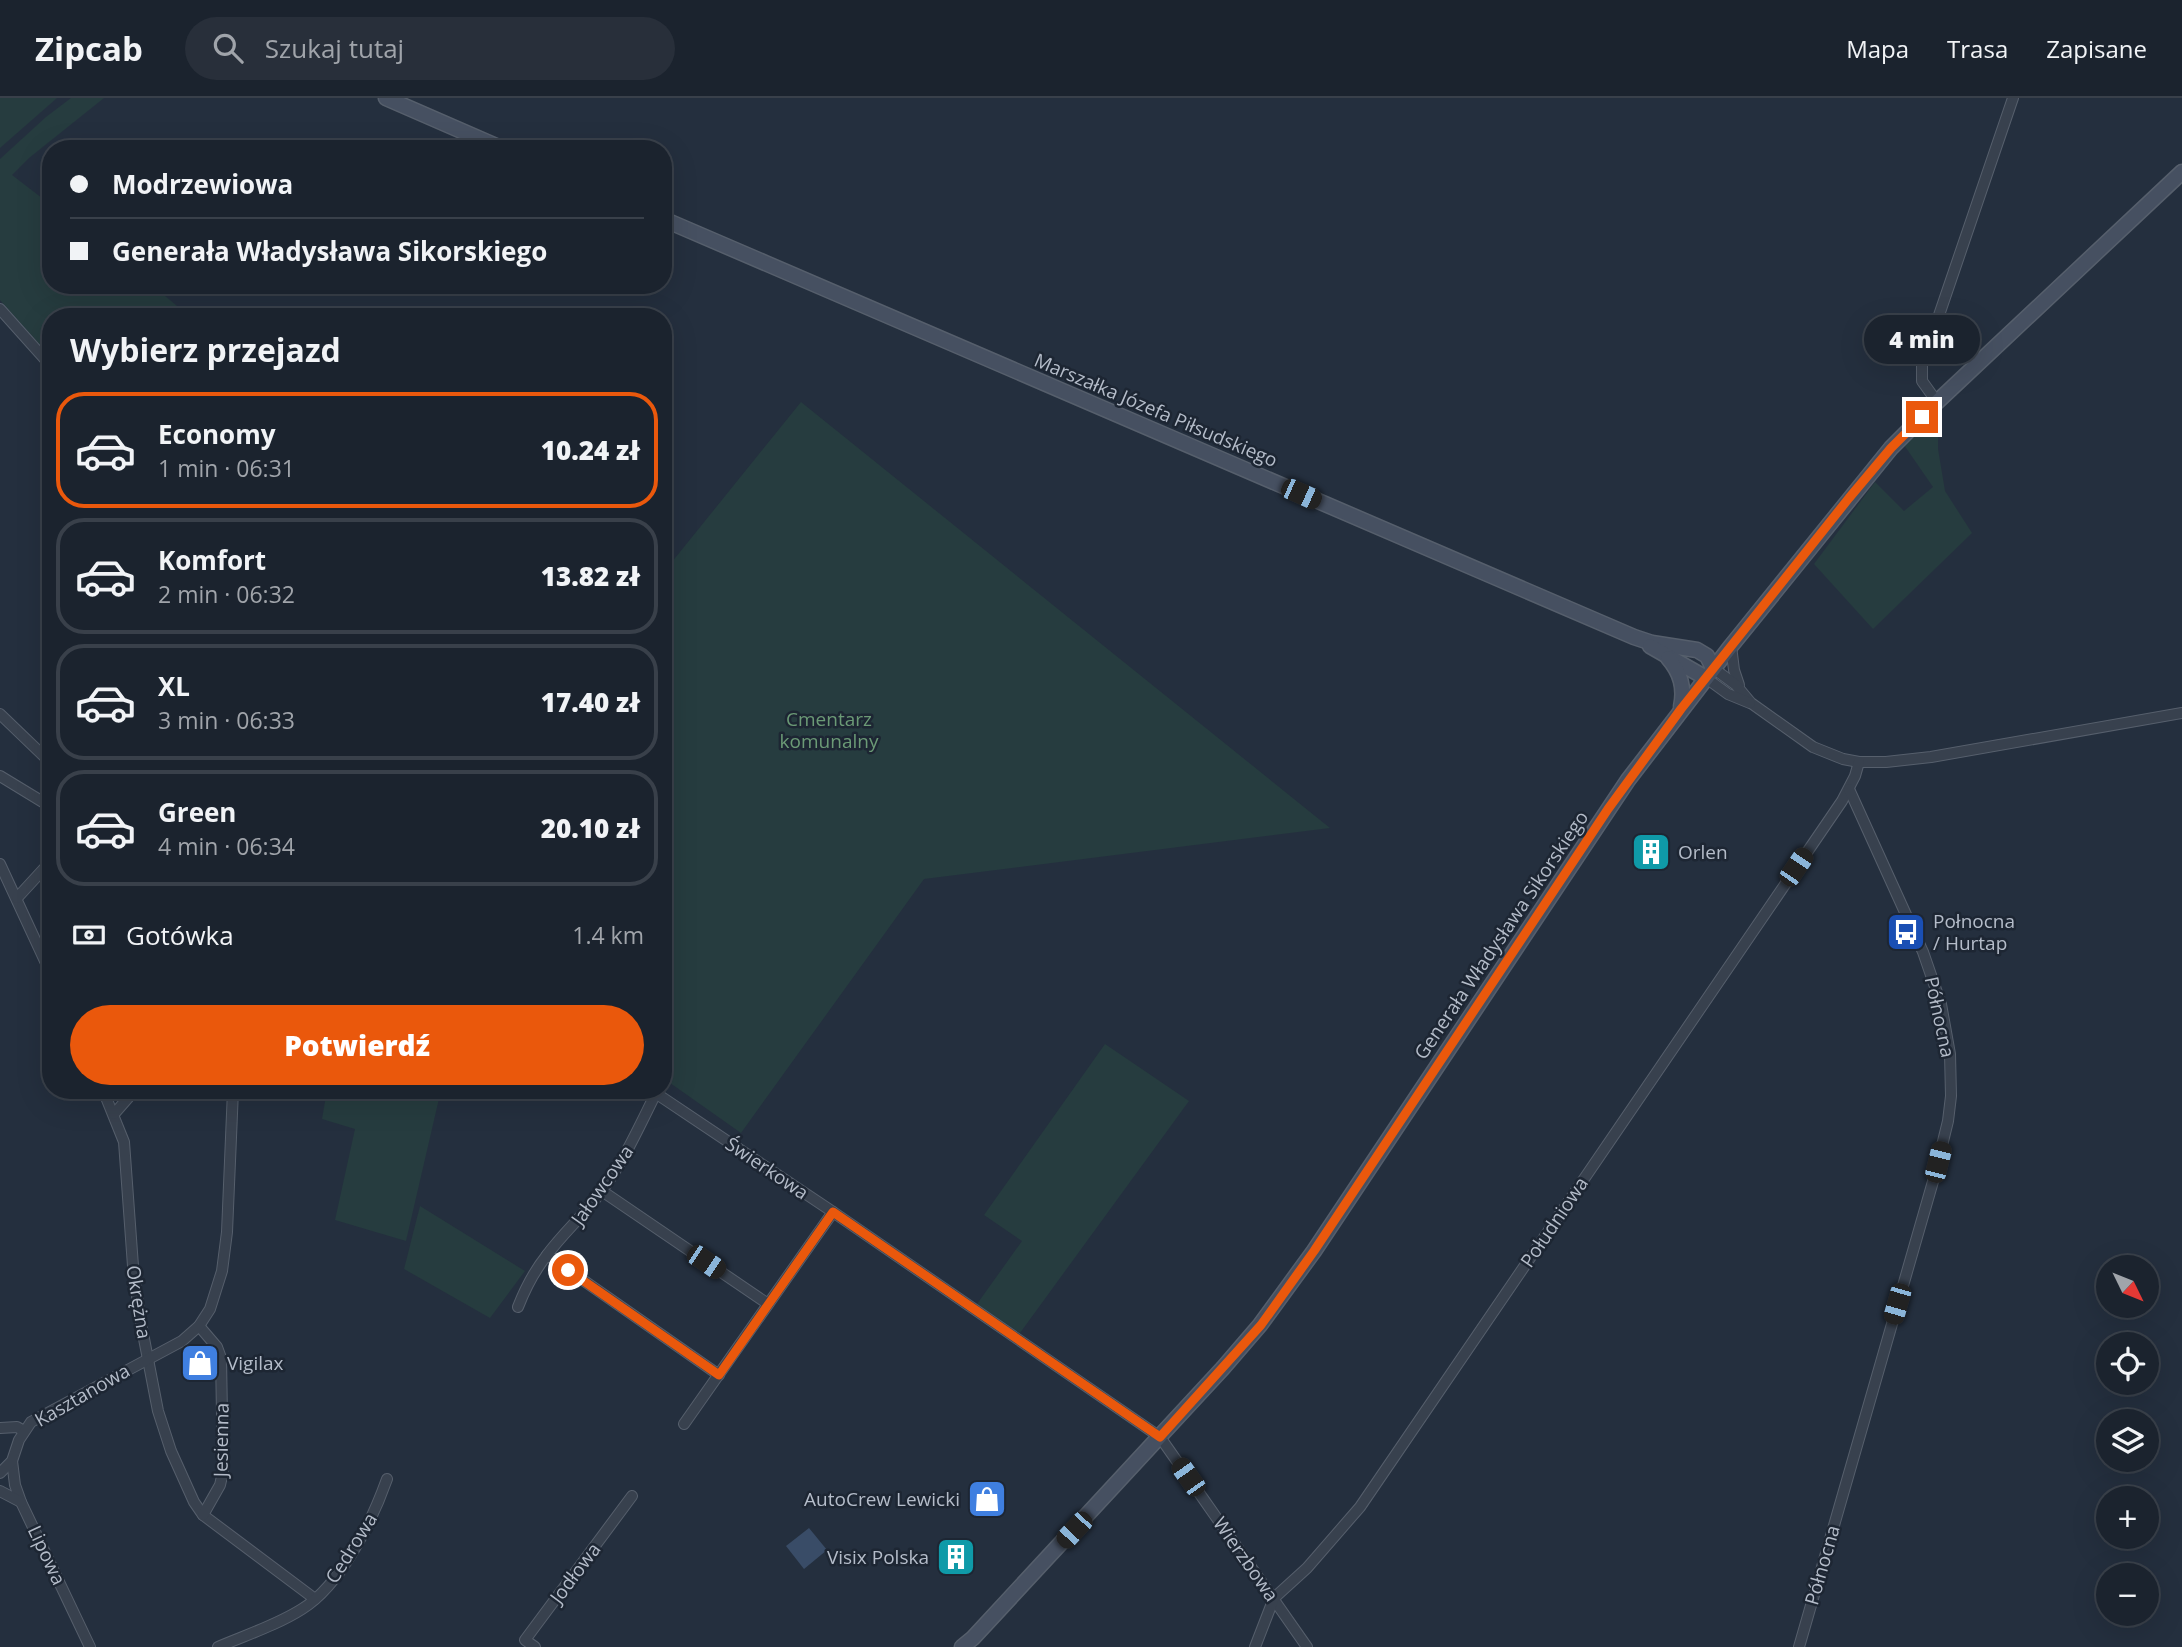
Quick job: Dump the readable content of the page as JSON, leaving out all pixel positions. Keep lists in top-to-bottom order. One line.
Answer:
{"streets":{"main road":["Marszałka Józefa Piłsudskiego","Generała Władysława Sikorskiego"],"street":["Północna","Świerkowa","Jałowcowa","Południowa","Okrężna","Kasztanowa","Jesienna","Cedrowa","Lipowa","Wierzbowa","Jodłowa"]},"crossings":[["Marszałka Józefa Piłsudskiego","Generała Władysława Sikorskiego"],["Generała Władysława Sikorskiego","Świerkowa"],["Generała Władysława Sikorskiego","Wierzbowa"],["Północna","Południowa"],["Świerkowa","Wierzbowa"],["Południowa","Wierzbowa"],["Okrężna","Kasztanowa"],["Okrężna","Jesienna"],["Kasztanowa","Jesienna"],["Kasztanowa","Lipowa"],["Jesienna","Cedrowa"]],"parks":["Cmentarz komunalny"],"places":{"building":["Orlen","Visix Polska"],"bus stop":["Połnocna / Hurtap"],"shop":["Vigilax","AutoCrew Lewicki"]},"north":"bottom right","page":{"header":"Zipcab","search":"Szukaj tutaj","nav":["Mapa","Trasa","Zapisane"],"banner":["Modrzewiowa","Generała Władysława Sikorskiego"],"heading":"Wybierz przejazd","bubble":"4 min","list":[{"name":"Economy","note":"1 min · 06:31","value":"10.24 zł"},{"name":"Komfort","note":"2 min · 06:32","value":"13.82 zł"},{"name":"XL","note":"3 min · 06:33","value":"17.40 zł"},{"name":"Green","note":"4 min · 06:34","value":"20.10 zł"}],"pay":["Gotówka","1.4 km"],"buttons":"Potwierdź","map_buttons":["+","−"]}}
